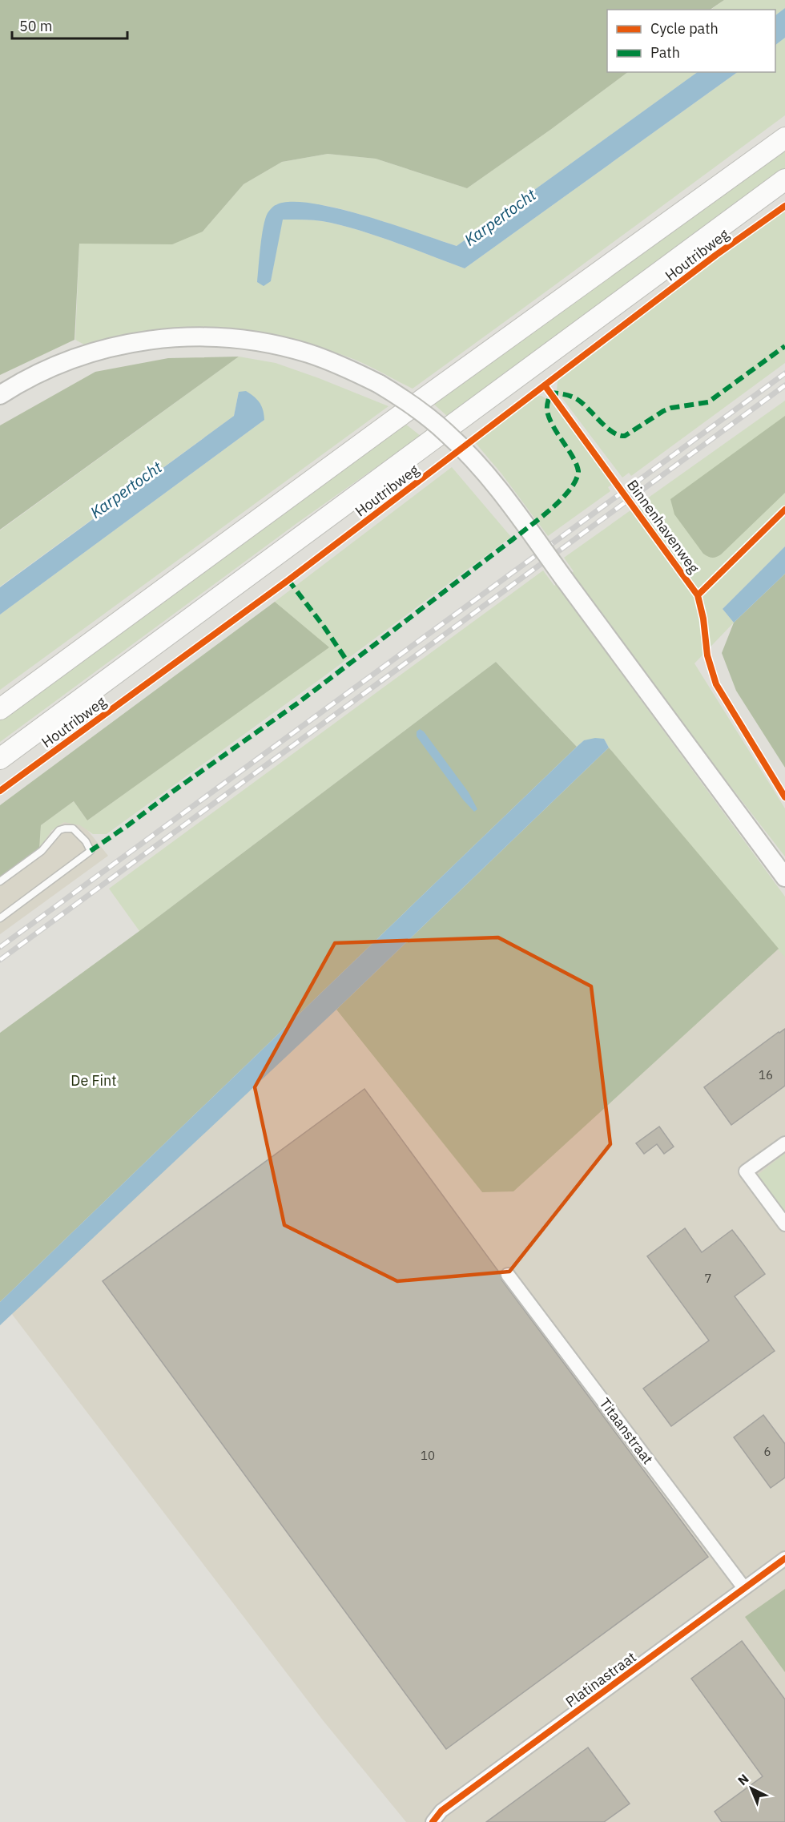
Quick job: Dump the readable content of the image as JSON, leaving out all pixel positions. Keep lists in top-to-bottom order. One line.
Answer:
{"streets":{"main road":["Houtribweg"],"street":["Titaanstraat","Platinastraat"],"cycle path":["Binnenhavenweg"]},"crossings":[["Titaanstraat","Platinastraat"]],"water":["Karpertocht"],"parks":["De Fint"],"house_numbers":["16","7","6","10"],"legend":["Cycle path","Path"],"scale_bar":"50 m","north":"top left"}
